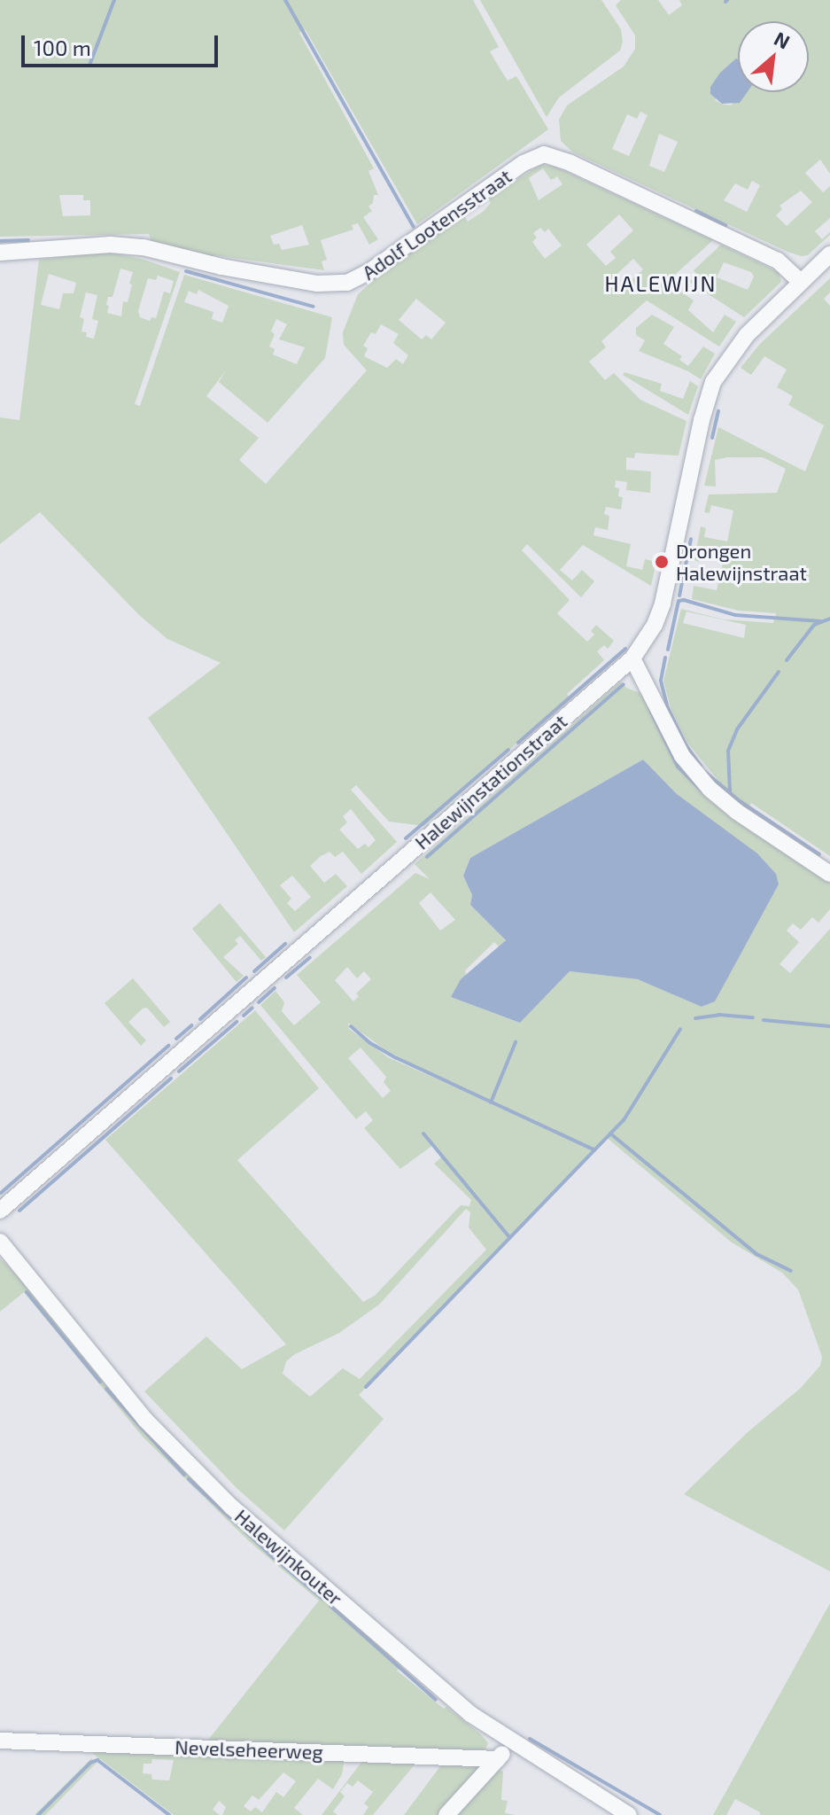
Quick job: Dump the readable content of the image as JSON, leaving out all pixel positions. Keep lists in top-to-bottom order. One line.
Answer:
{"streets":{"street":["Adolf Lootensstraat","Halewijnstationstraat","Halewijnkouter","Nevelseheerweg"]},"crossings":[["Adolf Lootensstraat","Halewijnstationstraat"]],"districts":["HALEWIJN"],"places":["Drongen Halewijnstraat"],"scale_bar":"100 m","north":"top right"}
